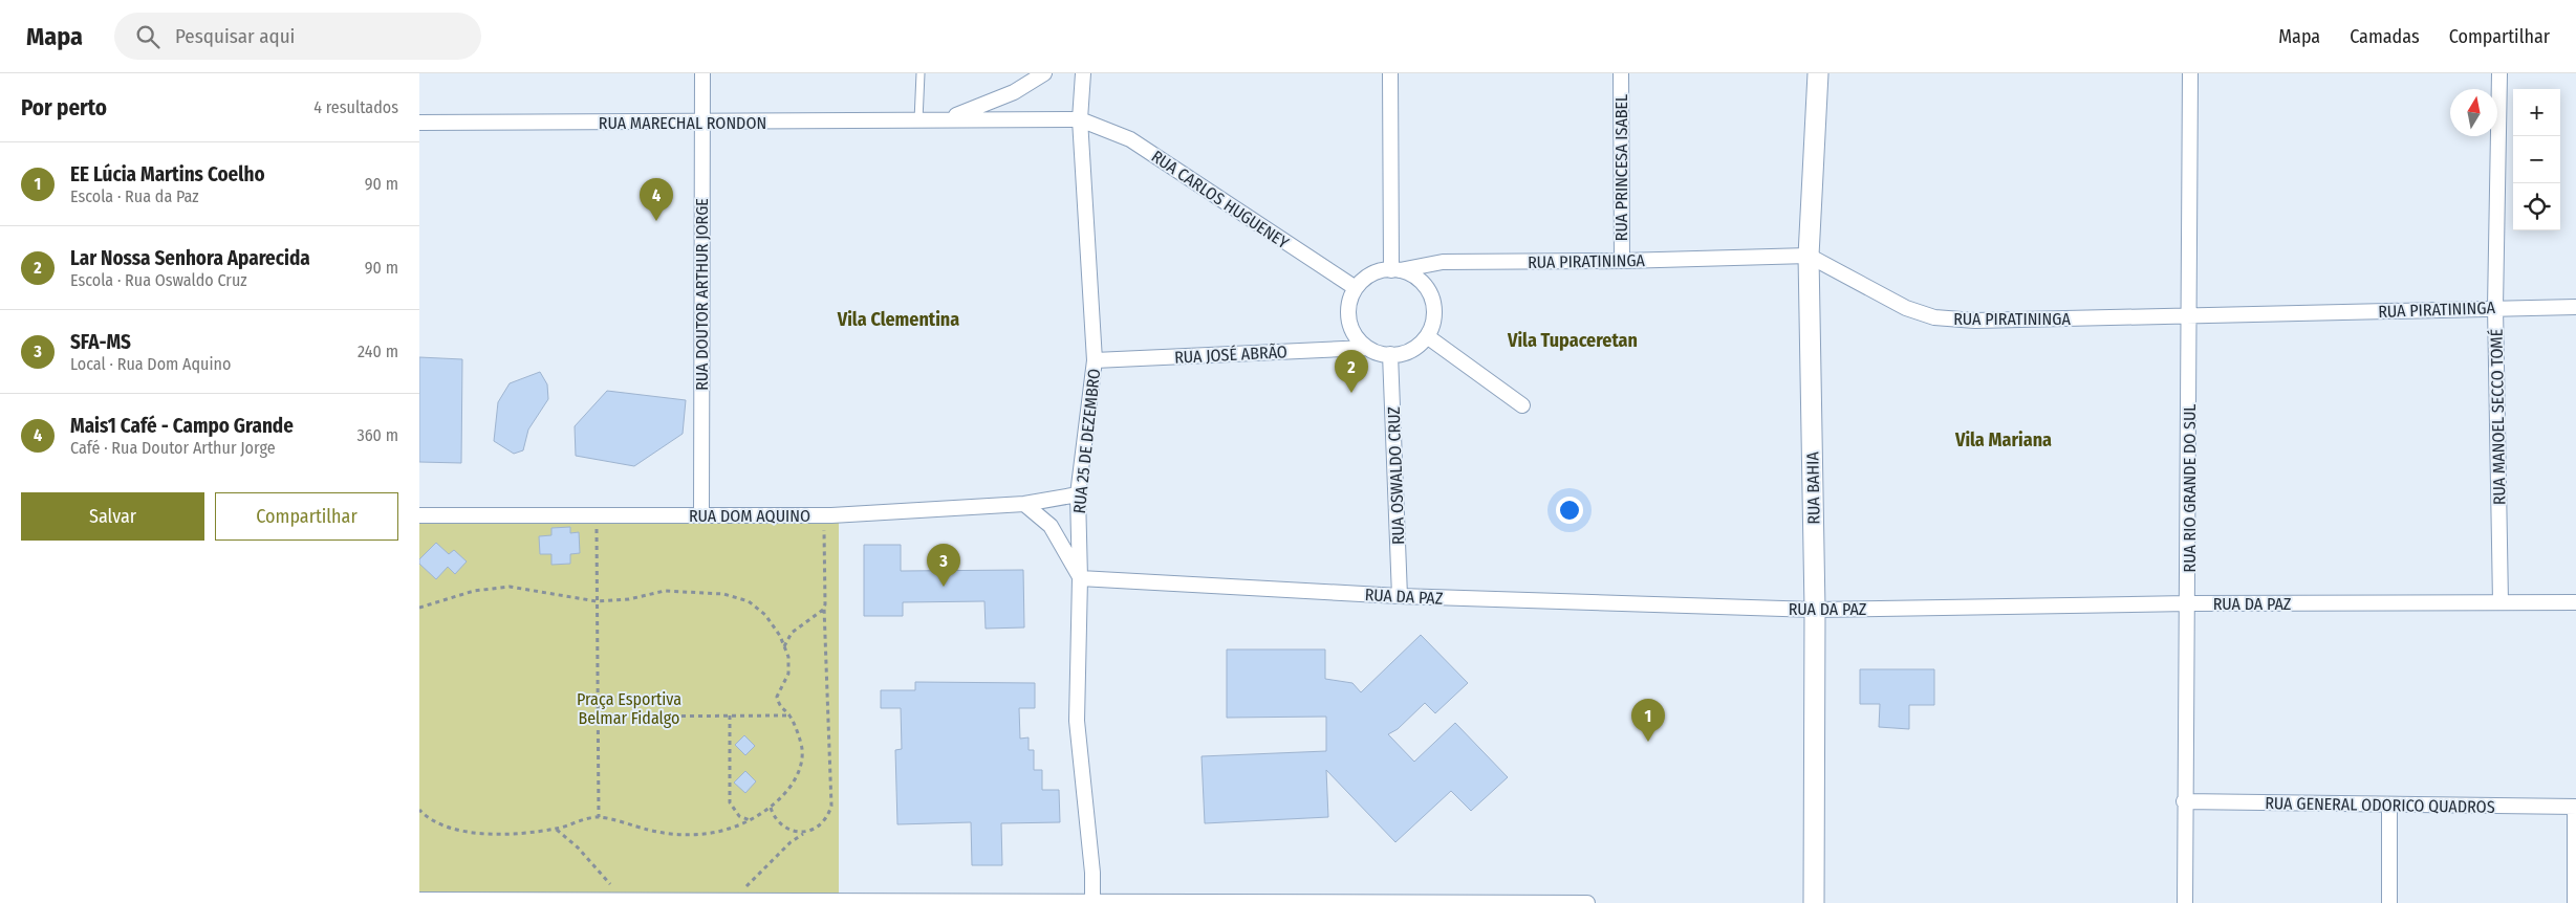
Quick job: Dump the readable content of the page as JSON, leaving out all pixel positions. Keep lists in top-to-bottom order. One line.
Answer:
{"streets":{"street":["RUA MARECHAL RONDON","RUA PRINCESA ISABEL","RUA CARLOS HUGUENEY","RUA PIRATININGA","RUA DOUTOR ARTHUR JORGE","RUA JOSÉ ABRÃO","RUA MANOEL SECCO TOMÉ","RUA 25 DE DEZEMBRO","RUA OSWALDO CRUZ","RUA BAHIA","RUA RIO GRANDE DO SUL","RUA DOM AQUINO","RUA DA PAZ","RUA GENERAL ODORICO QUADROS"]},"crossings":[["RUA MARECHAL RONDON","RUA CARLOS HUGUENEY"],["RUA MARECHAL RONDON","RUA DOUTOR ARTHUR JORGE"],["RUA MARECHAL RONDON","RUA 25 DE DEZEMBRO"],["RUA PRINCESA ISABEL","RUA PIRATININGA"],["RUA CARLOS HUGUENEY","RUA PIRATININGA"],["RUA CARLOS HUGUENEY","RUA JOSÉ ABRÃO"],["RUA CARLOS HUGUENEY","RUA 25 DE DEZEMBRO"],["RUA CARLOS HUGUENEY","RUA OSWALDO CRUZ"],["RUA PIRATININGA","RUA JOSÉ ABRÃO"],["RUA PIRATININGA","RUA MANOEL SECCO TOMÉ"],["RUA PIRATININGA","RUA OSWALDO CRUZ"],["RUA PIRATININGA","RUA BAHIA"],["RUA PIRATININGA","RUA RIO GRANDE DO SUL"],["RUA DOUTOR ARTHUR JORGE","RUA DOM AQUINO"],["RUA JOSÉ ABRÃO","RUA 25 DE DEZEMBRO"],["RUA JOSÉ ABRÃO","RUA OSWALDO CRUZ"],["RUA MANOEL SECCO TOMÉ","RUA DA PAZ"],["RUA 25 DE DEZEMBRO","RUA DOM AQUINO"],["RUA 25 DE DEZEMBRO","RUA DA PAZ"],["RUA OSWALDO CRUZ","RUA DA PAZ"],["RUA BAHIA","RUA DA PAZ"],["RUA RIO GRANDE DO SUL","RUA DA PAZ"],["RUA RIO GRANDE DO SUL","RUA GENERAL ODORICO QUADROS"]],"districts":["Vila Clementina","Vila Tupaceretan","Vila Mariana"],"parks":["Praça Esportiva Belmar Fidalgo"],"north":"top","page":{"header":"Mapa","search":"Pesquisar aqui","nav":["Mapa","Camadas","Compartilhar"],"heading":["Por perto","4 resultados"],"map_buttons":["+","−"],"list":[{"mark":"1","name":"EE Lúcia Martins Coelho","note":"Escola · Rua da Paz","value":"90 m"},{"mark":"2","name":"Lar Nossa Senhora Aparecida","note":"Escola · Rua Oswaldo Cruz","value":"90 m"},{"mark":"3","name":"SFA-MS","note":"Local · Rua Dom Aquino","value":"240 m"},{"mark":"4","name":"Mais1 Café - Campo Grande","note":"Café · Rua Doutor Arthur Jorge","value":"360 m"}],"pins":["4","2","3","1"],"buttons":["Salvar","Compartilhar"]}}
